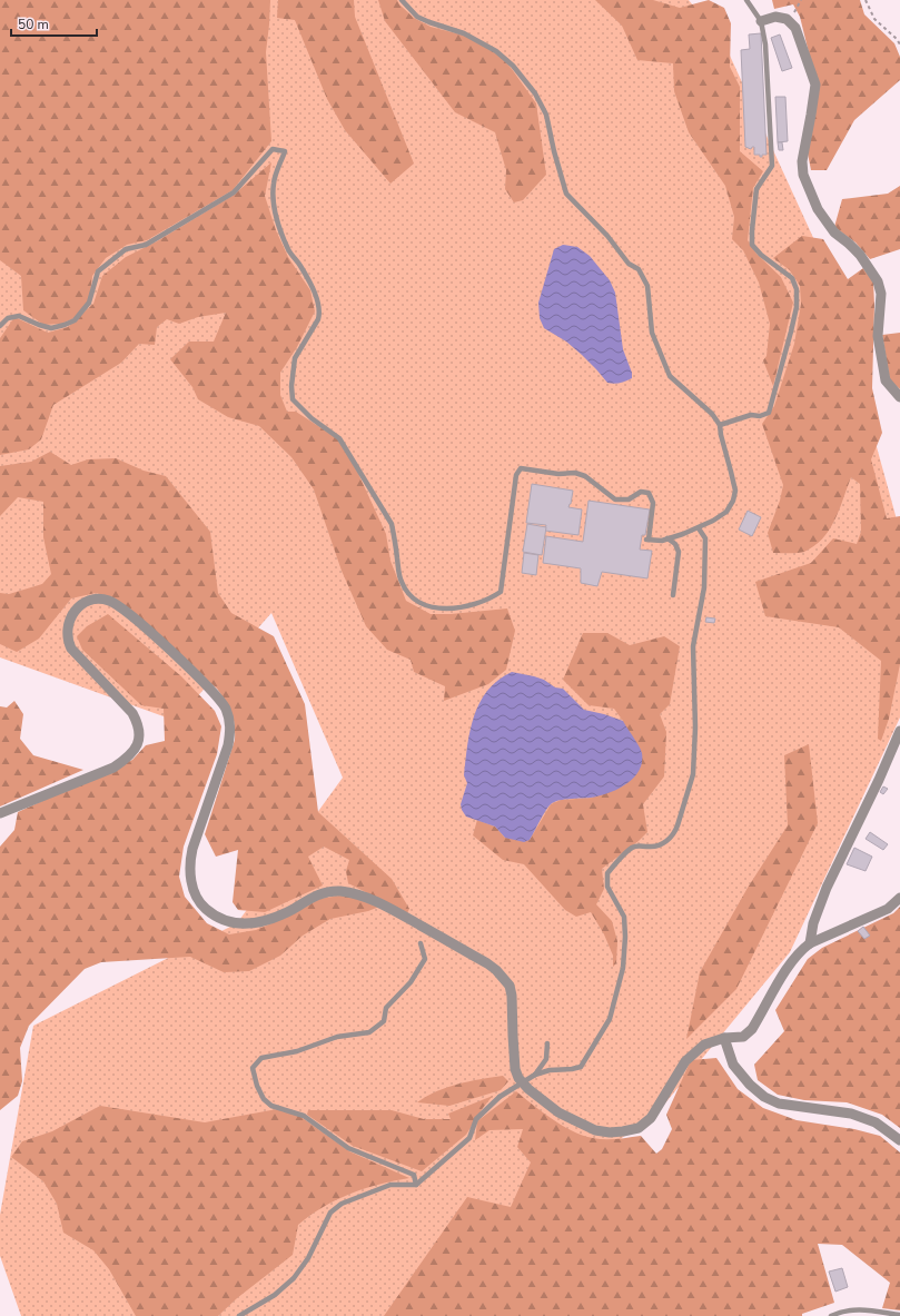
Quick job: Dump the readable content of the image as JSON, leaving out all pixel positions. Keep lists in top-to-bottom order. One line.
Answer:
{"scale_bar":"50 m"}
